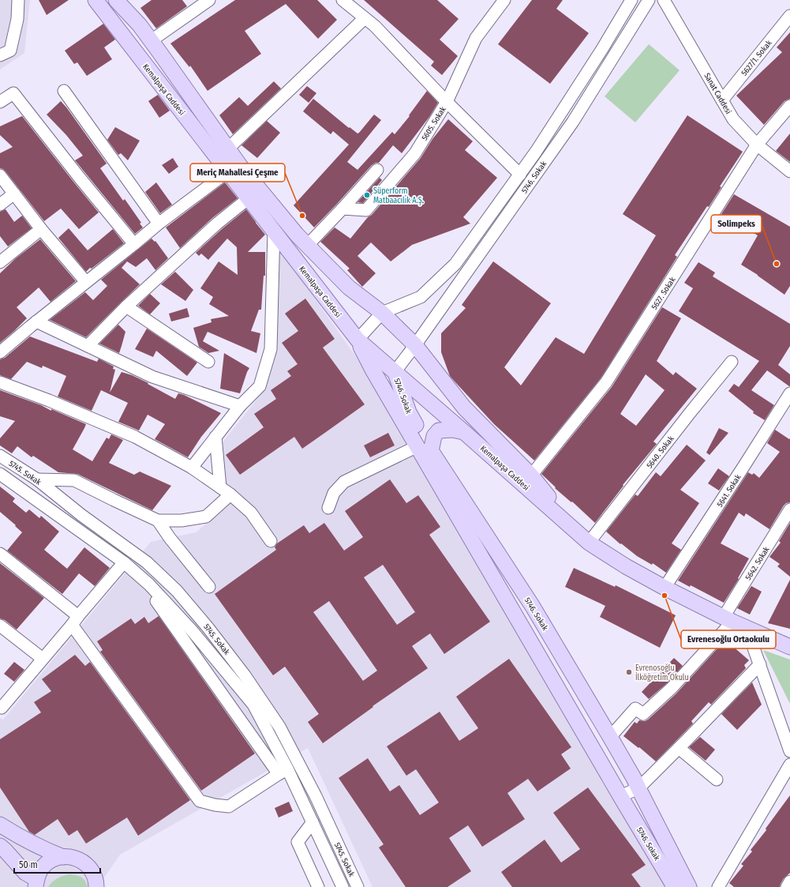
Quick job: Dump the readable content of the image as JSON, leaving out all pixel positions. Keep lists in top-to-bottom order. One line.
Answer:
{"streets":{"main road":["Kemalpaşa Caddesi","5746. Sokak"],"street":["5627/1. Sokak","Sanat Caddesi","5605. Sokak","5627. Sokak","5640. Sokak","5745. Sokak","5641. Sokak","5642. Sokak"]},"crossings":[["5627/1. Sokak","Sanat Caddesi"],["Kemalpaşa Caddesi","5746. Sokak"],["Kemalpaşa Caddesi","5627. Sokak"],["Kemalpaşa Caddesi","5640. Sokak"],["Kemalpaşa Caddesi","5641. Sokak"],["Kemalpaşa Caddesi","5642. Sokak"],["Sanat Caddesi","5627. Sokak"],["5746. Sokak","5642. Sokak"]],"places":["Süperform Matbaacılık A.Ş.","Meriç Mahallesi Çeşme","Solimpeks","Evrenesoğlu Ortaokulu","Evrenosoğlu İlköğretim Okulu"],"scale_bar":"50 m"}
